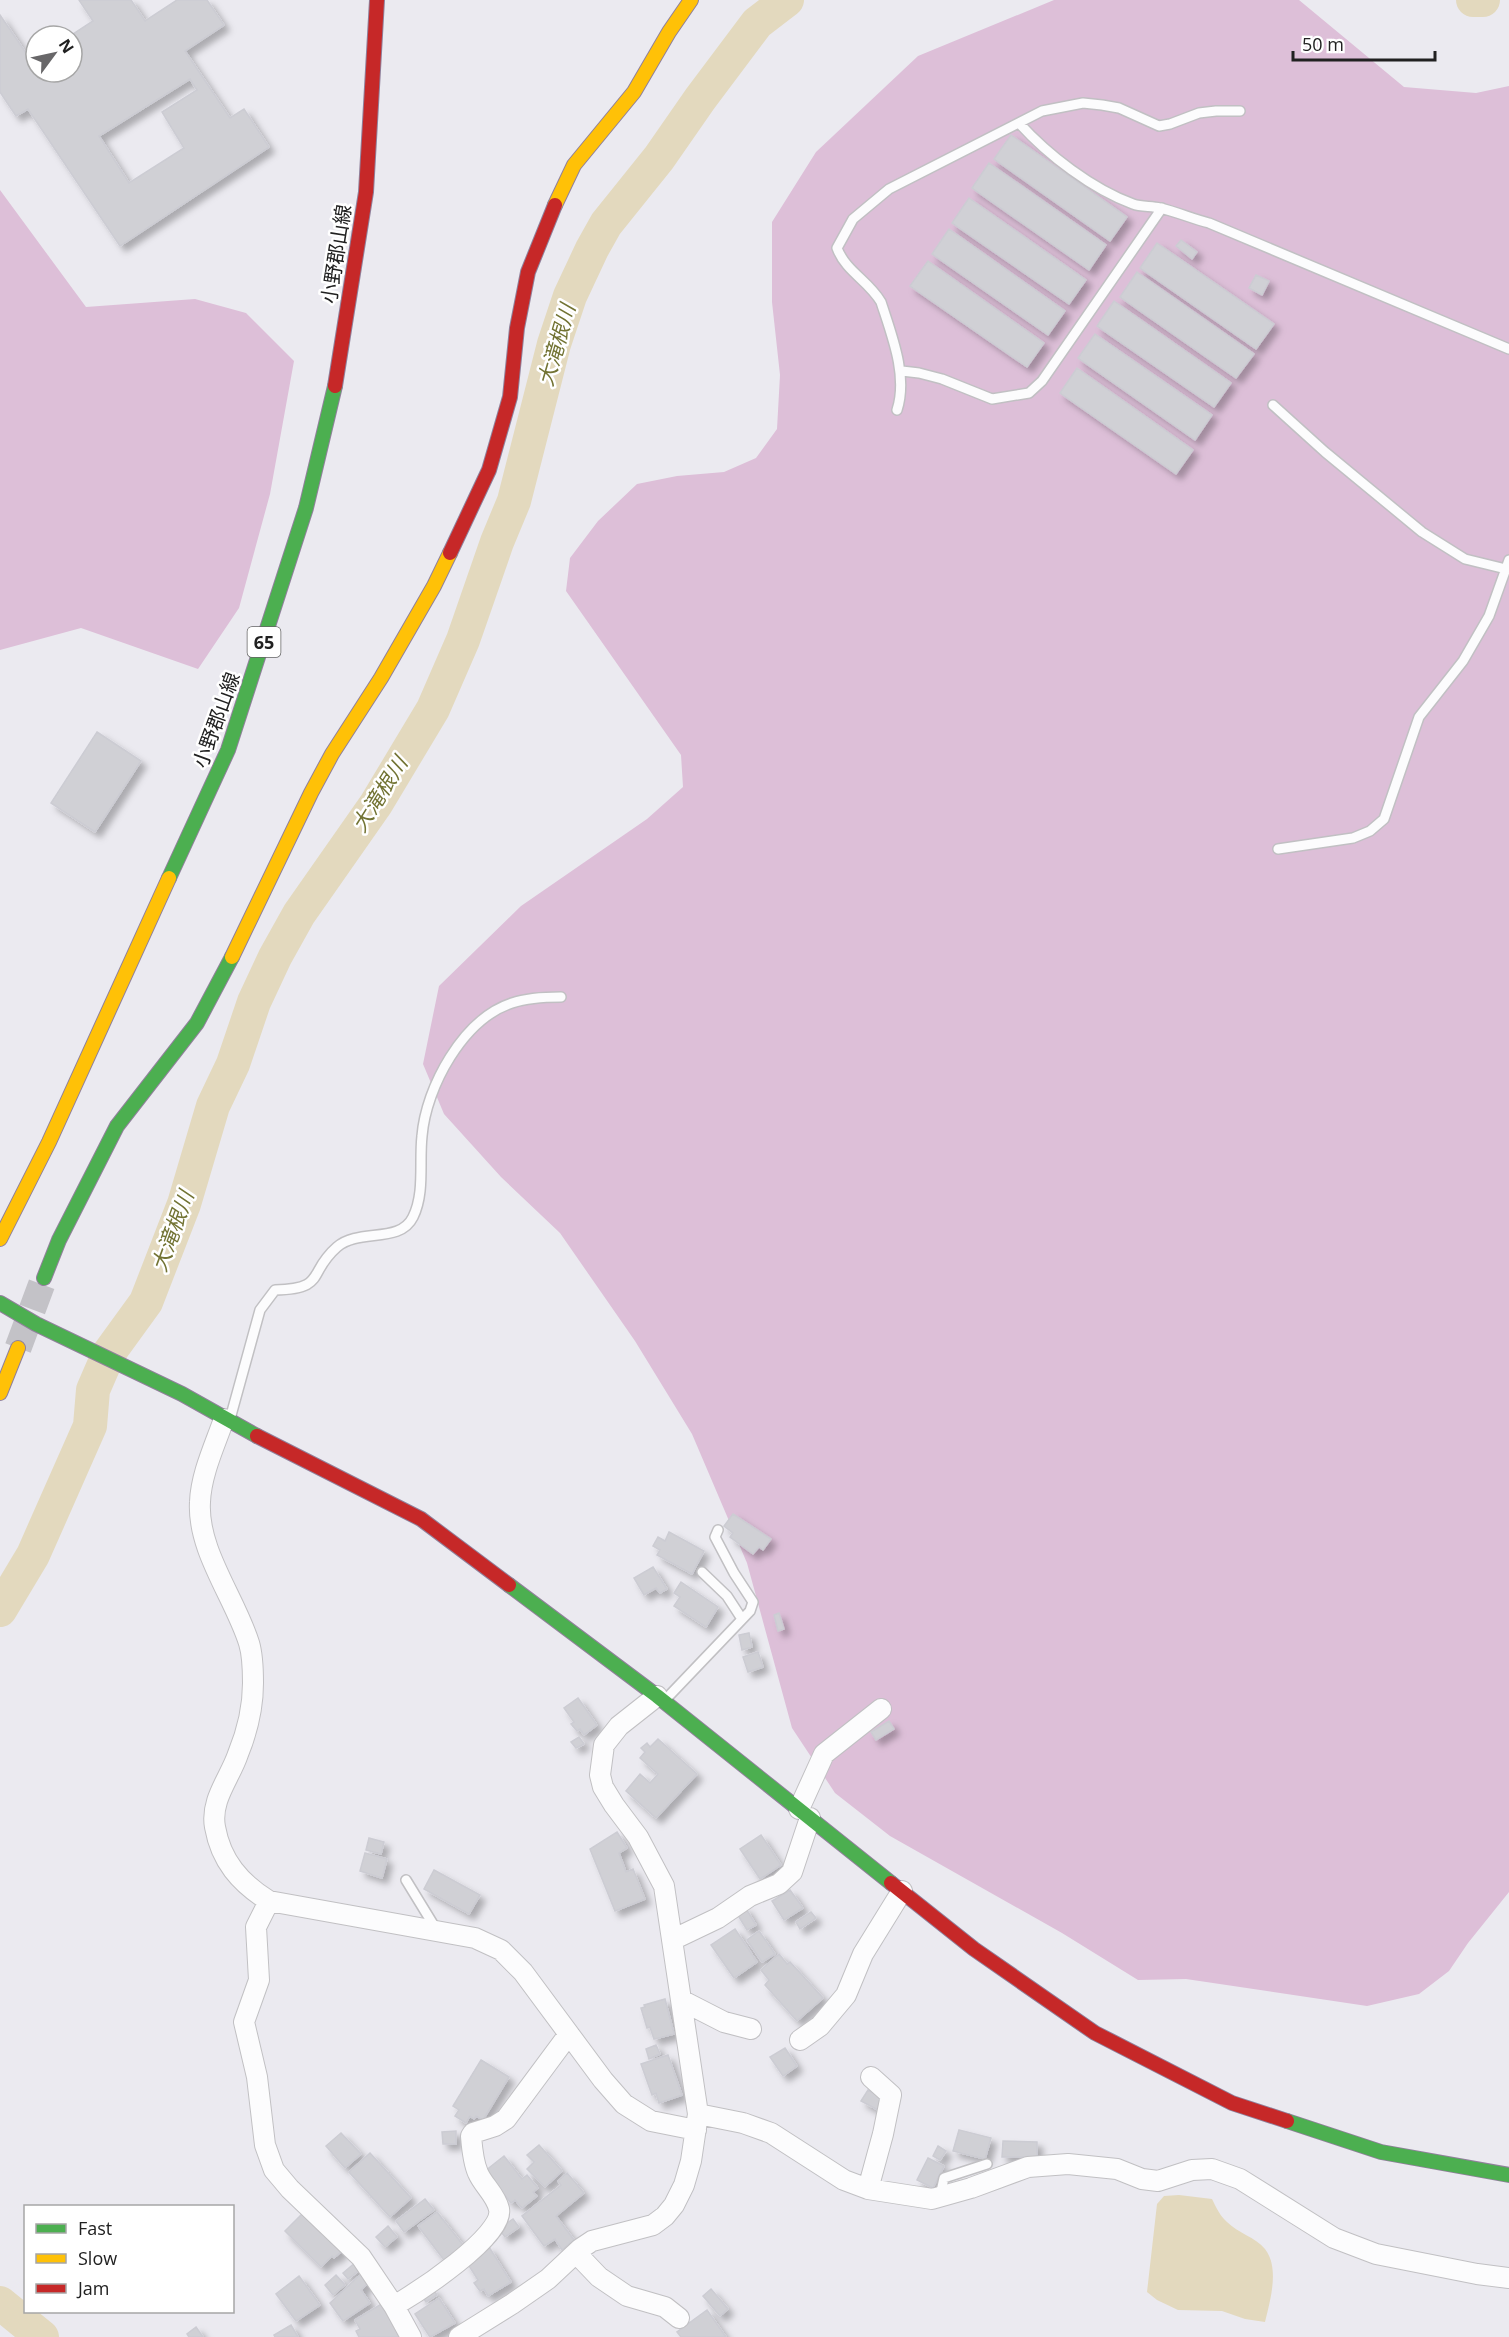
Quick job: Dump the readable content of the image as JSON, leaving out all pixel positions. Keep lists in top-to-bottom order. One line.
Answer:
{"streets":{"street":["小野郡山線","65"]},"water":["大滝根川"],"legend":["Fast","Slow","Jam"],"scale_bar":"50 m","north":"top right"}
